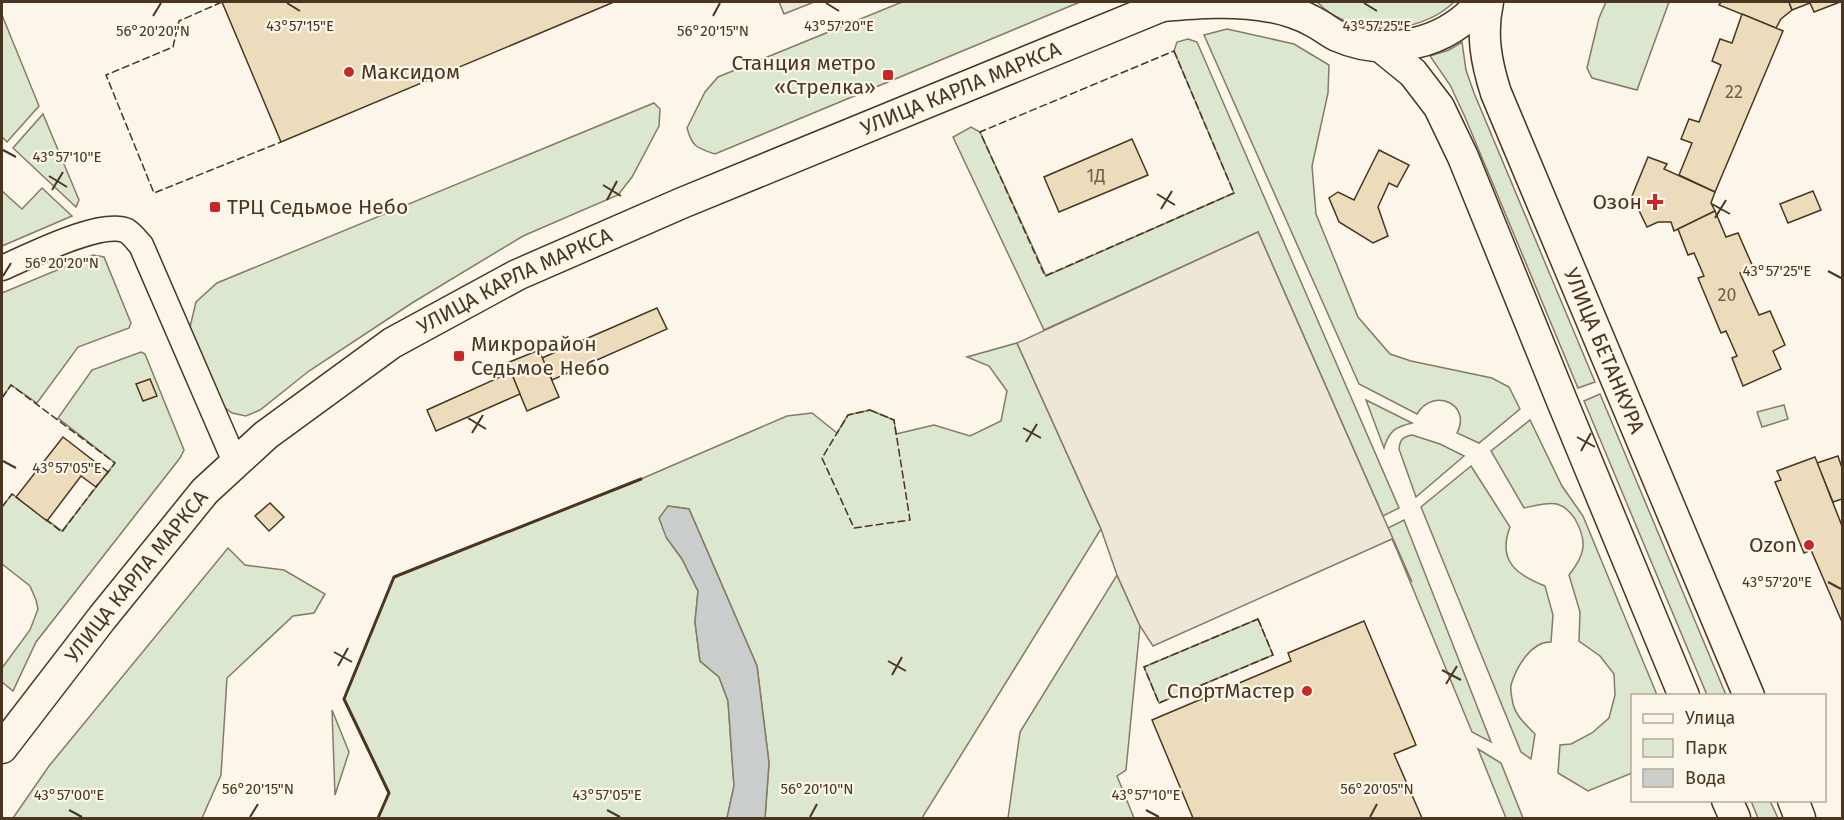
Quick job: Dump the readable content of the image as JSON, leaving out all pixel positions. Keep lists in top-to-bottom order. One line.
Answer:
{"streets":{"main road":["УЛИЦА КАРЛА МАРКСА","УЛИЦА БЕТАНКУРА"]},"places":{"other":["Максидом","Ozon","СпортМастер"],"transit":["Станция метро «Стрелка»","ТРЦ Седьмое Небо","Микрорайон Седьмое Небо"],"health":["Озон"]},"house_numbers":["22","1Д","20"],"legend":["Улица","Парк","Вода"],"coordinates":["43°57'15\"E","43°57'20\"E","43°57'25\"E","56°20'20\"N","56°20'15\"N","43°57'10\"E","43°57'05\"E","56°20'10\"N","56°20'05\"N","43°57'00\"E"]}
